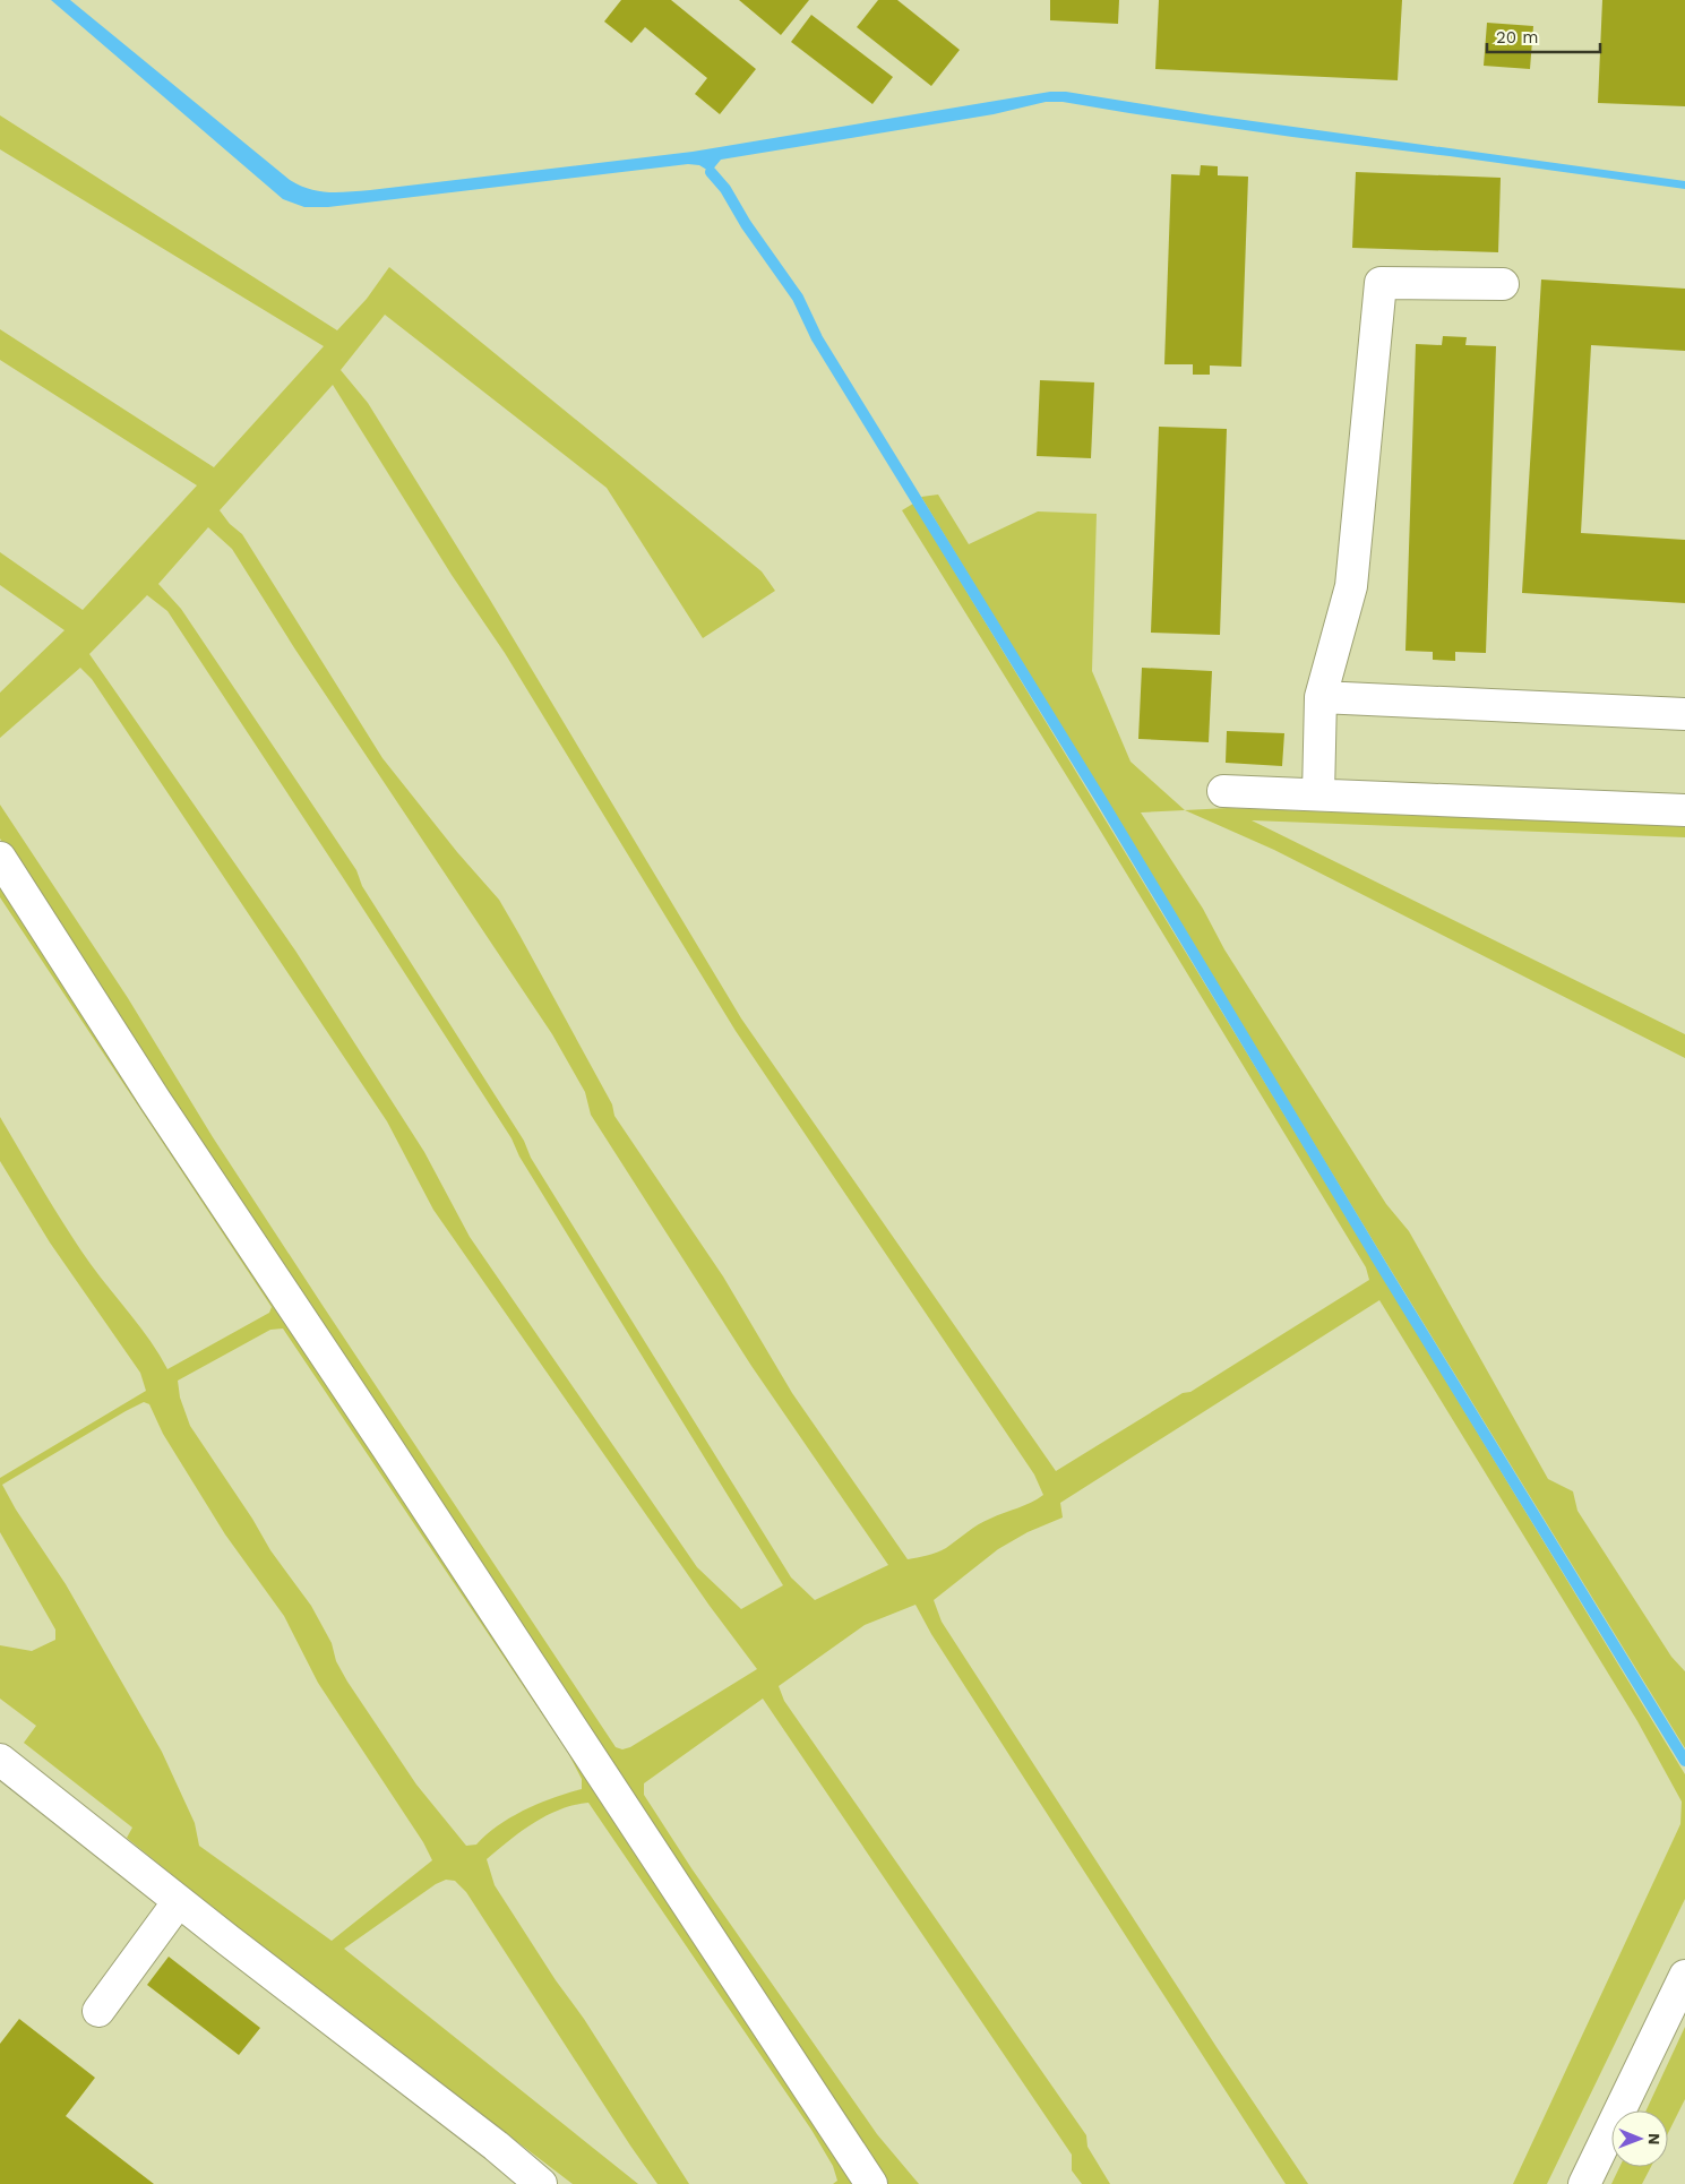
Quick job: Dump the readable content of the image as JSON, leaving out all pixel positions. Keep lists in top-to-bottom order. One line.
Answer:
{"scale_bar":"20 m","north":"right"}
